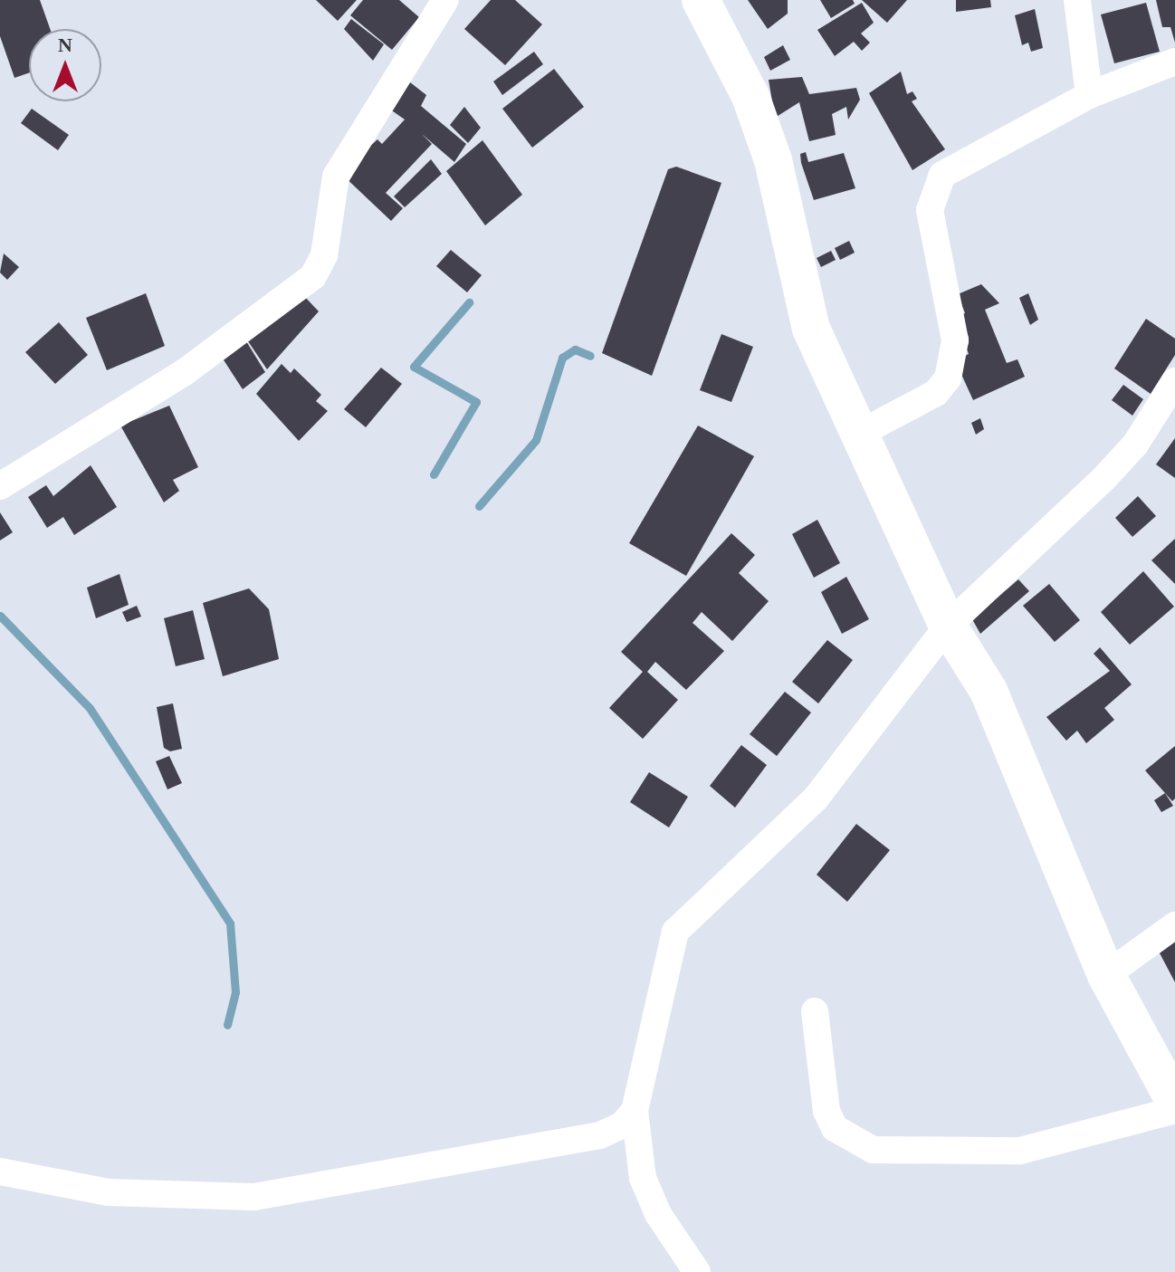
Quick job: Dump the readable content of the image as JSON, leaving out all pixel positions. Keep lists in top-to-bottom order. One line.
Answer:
{"north":"top"}
